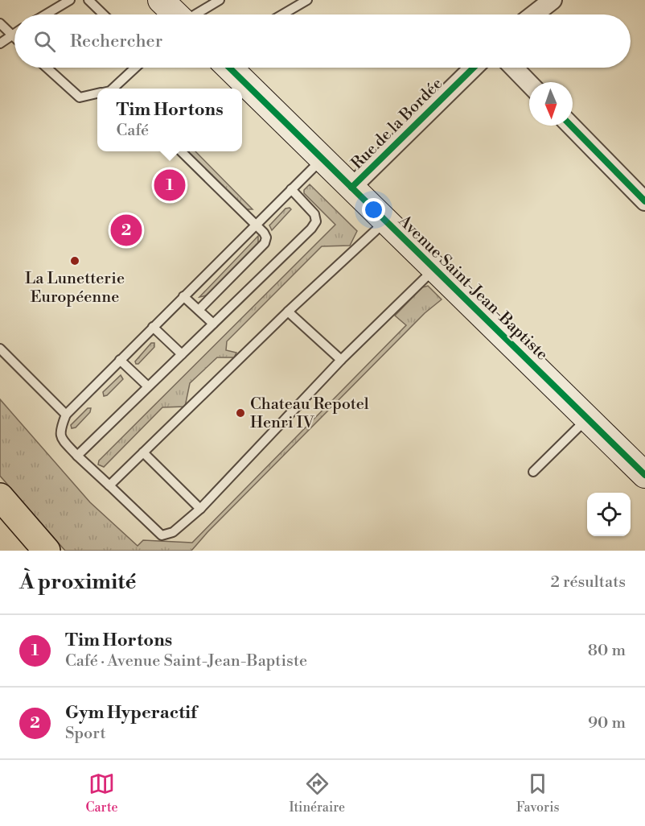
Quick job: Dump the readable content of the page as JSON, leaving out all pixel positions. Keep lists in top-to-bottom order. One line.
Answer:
{"streets":{"street":["Rue de la Bordée","Avenue Saint-Jean-Baptiste"]},"crossings":[["Rue de la Bordée","Avenue Saint-Jean-Baptiste"]],"places":["La Lunetterie Européenne","Chateau Repotel Henri IV"],"north":"bottom","page":{"search":"Rechercher","popup":["Tim Hortons","Café"],"pins":["1","2"],"heading":["À proximité","2 résultats"],"list":[{"mark":"1","name":"Tim Hortons","note":"Café · Avenue Saint-Jean-Baptiste","value":"80 m"},{"mark":"2","name":"Gym Hyperactif","note":"Sport","value":"90 m"}],"nav":["Carte","Itinéraire","Favoris"]}}
